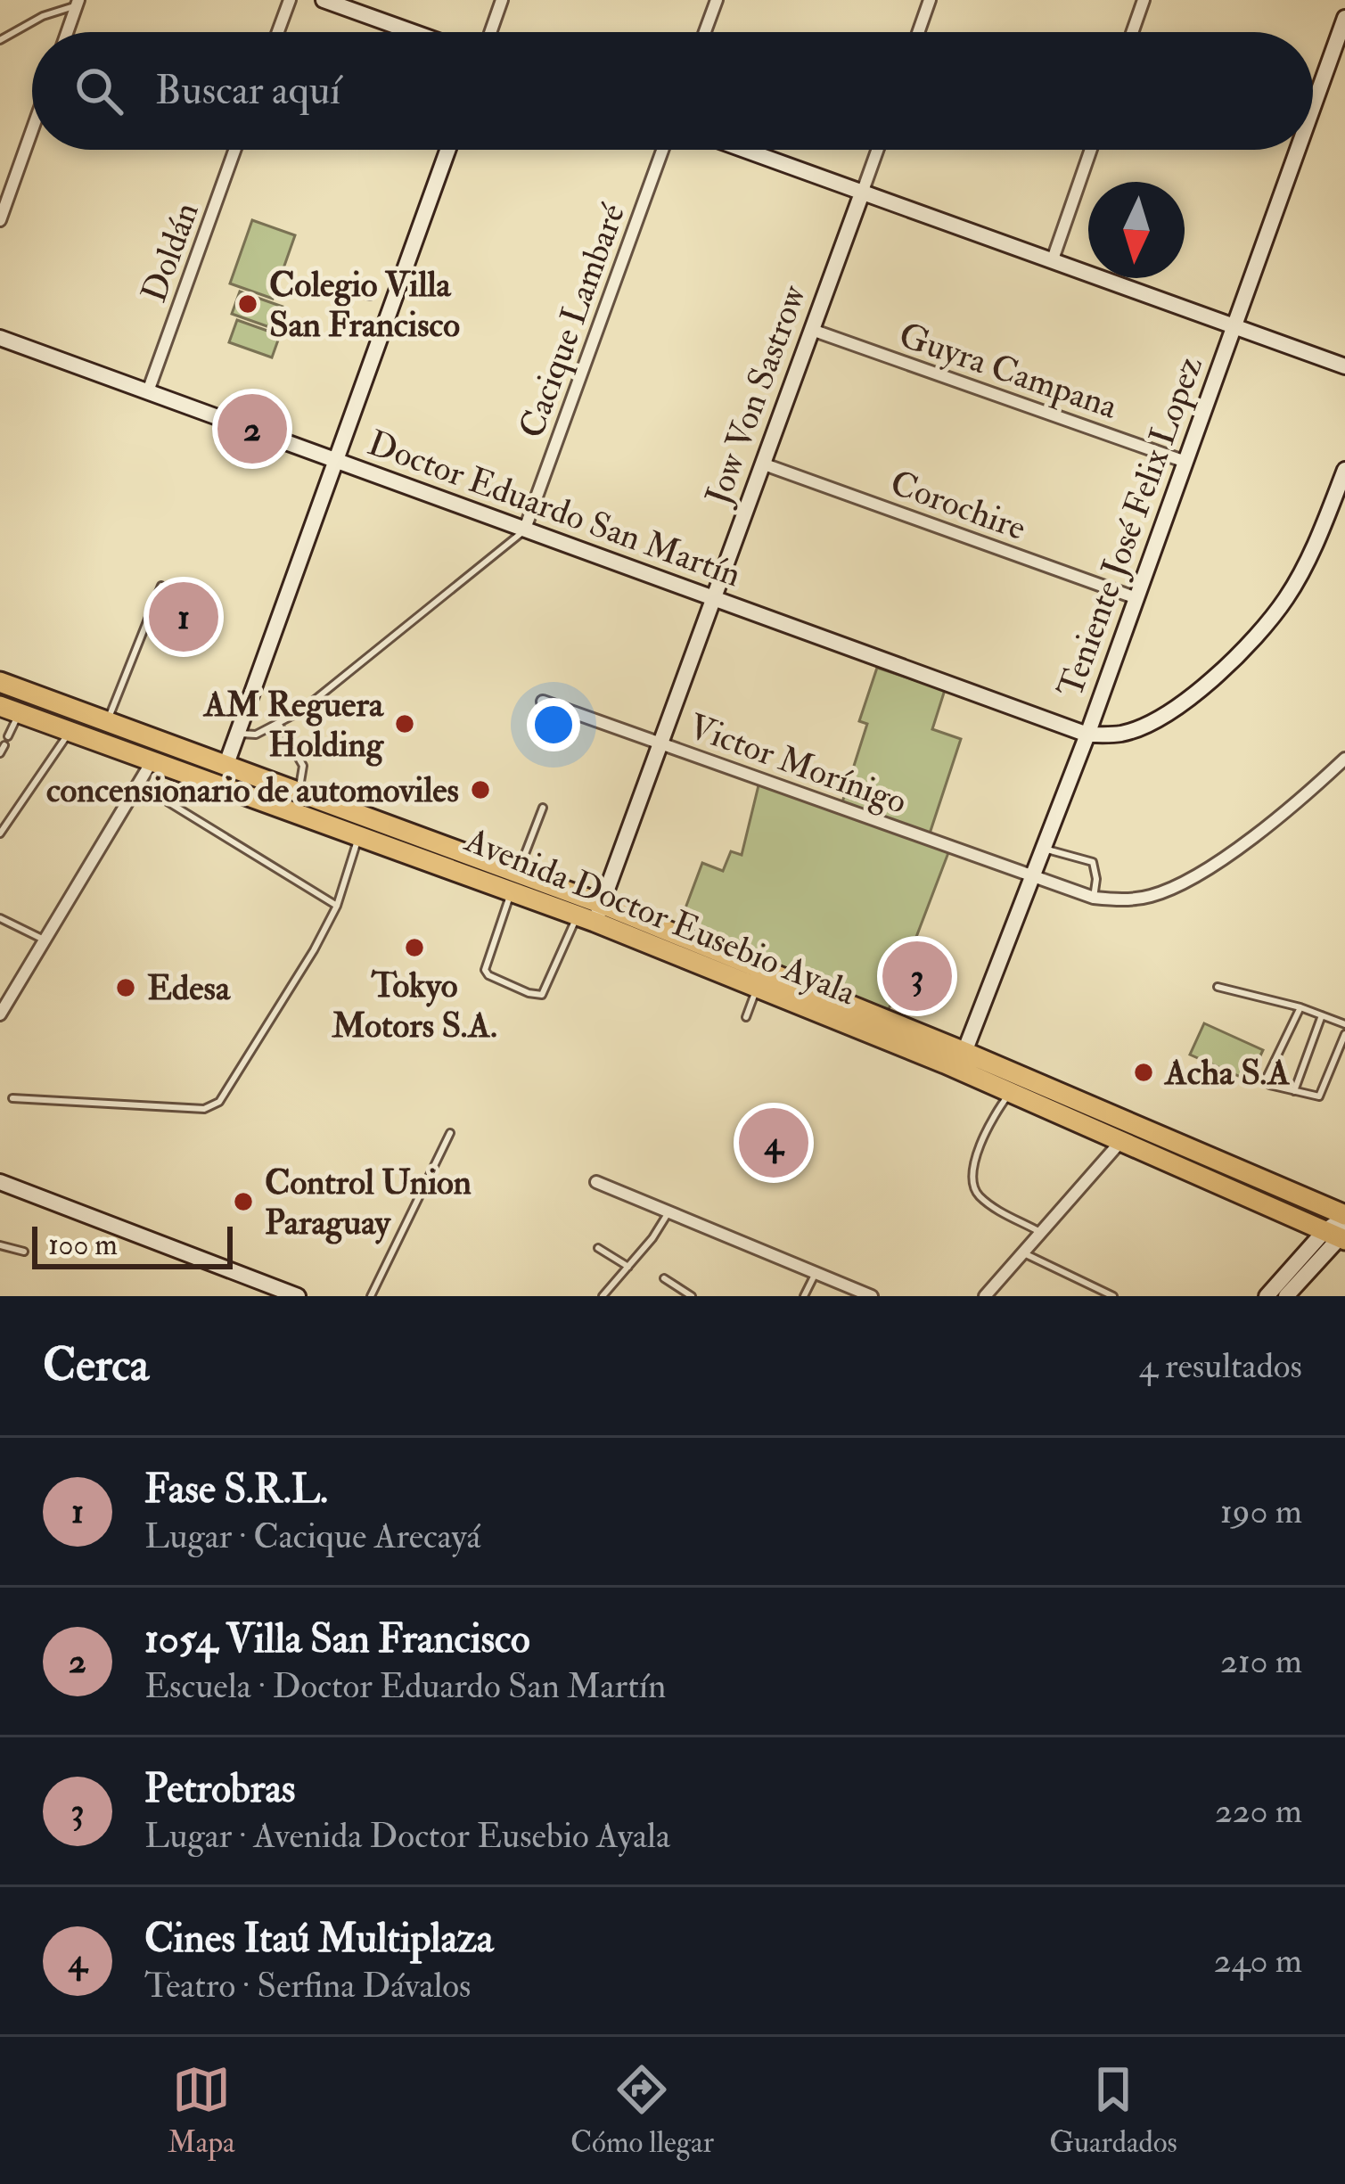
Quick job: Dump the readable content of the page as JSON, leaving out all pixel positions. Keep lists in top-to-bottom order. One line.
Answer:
{"streets":{"highway":["Avenida Doctor Eusebio Ayala"],"street":["Doldán","Cacique Lambaré","Guyra Campana","Jow Von Sastrow","Corochire","Doctor Eduardo San Martín","Teniente José Felix Lopez","Victor Morínigo"]},"crossings":[["Doldán","Doctor Eduardo San Martín"],["Cacique Lambaré","Doctor Eduardo San Martín"],["Guyra Campana","Jow Von Sastrow"],["Guyra Campana","Teniente José Felix Lopez"],["Jow Von Sastrow","Corochire"],["Jow Von Sastrow","Doctor Eduardo San Martín"],["Jow Von Sastrow","Victor Morínigo"],["Jow Von Sastrow","Avenida Doctor Eusebio Ayala"],["Corochire","Teniente José Felix Lopez"],["Doctor Eduardo San Martín","Teniente José Felix Lopez"],["Teniente José Felix Lopez","Victor Morínigo"],["Teniente José Felix Lopez","Avenida Doctor Eusebio Ayala"]],"places":["Colegio Villa San Francisco","AM Reguera Holding","concensionario de automoviles","Tokyo Motors S.A.","Edesa","Acha S.A","Control Union Paraguay"],"scale_bar":"100 m","north":"bottom","page":{"search":"Buscar aquí","pins":["2","1","3","4"],"scale":"100 m","heading":["Cerca","4 resultados"],"list":[{"mark":"1","name":"Fase S.R.L.","note":"Lugar · Cacique Arecayá","value":"190 m"},{"mark":"2","name":"1054 Villa San Francisco","note":"Escuela · Doctor Eduardo San Martín","value":"210 m"},{"mark":"3","name":"Petrobras","note":"Lugar · Avenida Doctor Eusebio Ayala","value":"220 m"},{"mark":"4","name":"Cines Itaú Multiplaza","note":"Teatro · Serfina Dávalos","value":"240 m"}],"nav":["Mapa","Cómo llegar","Guardados"]}}
